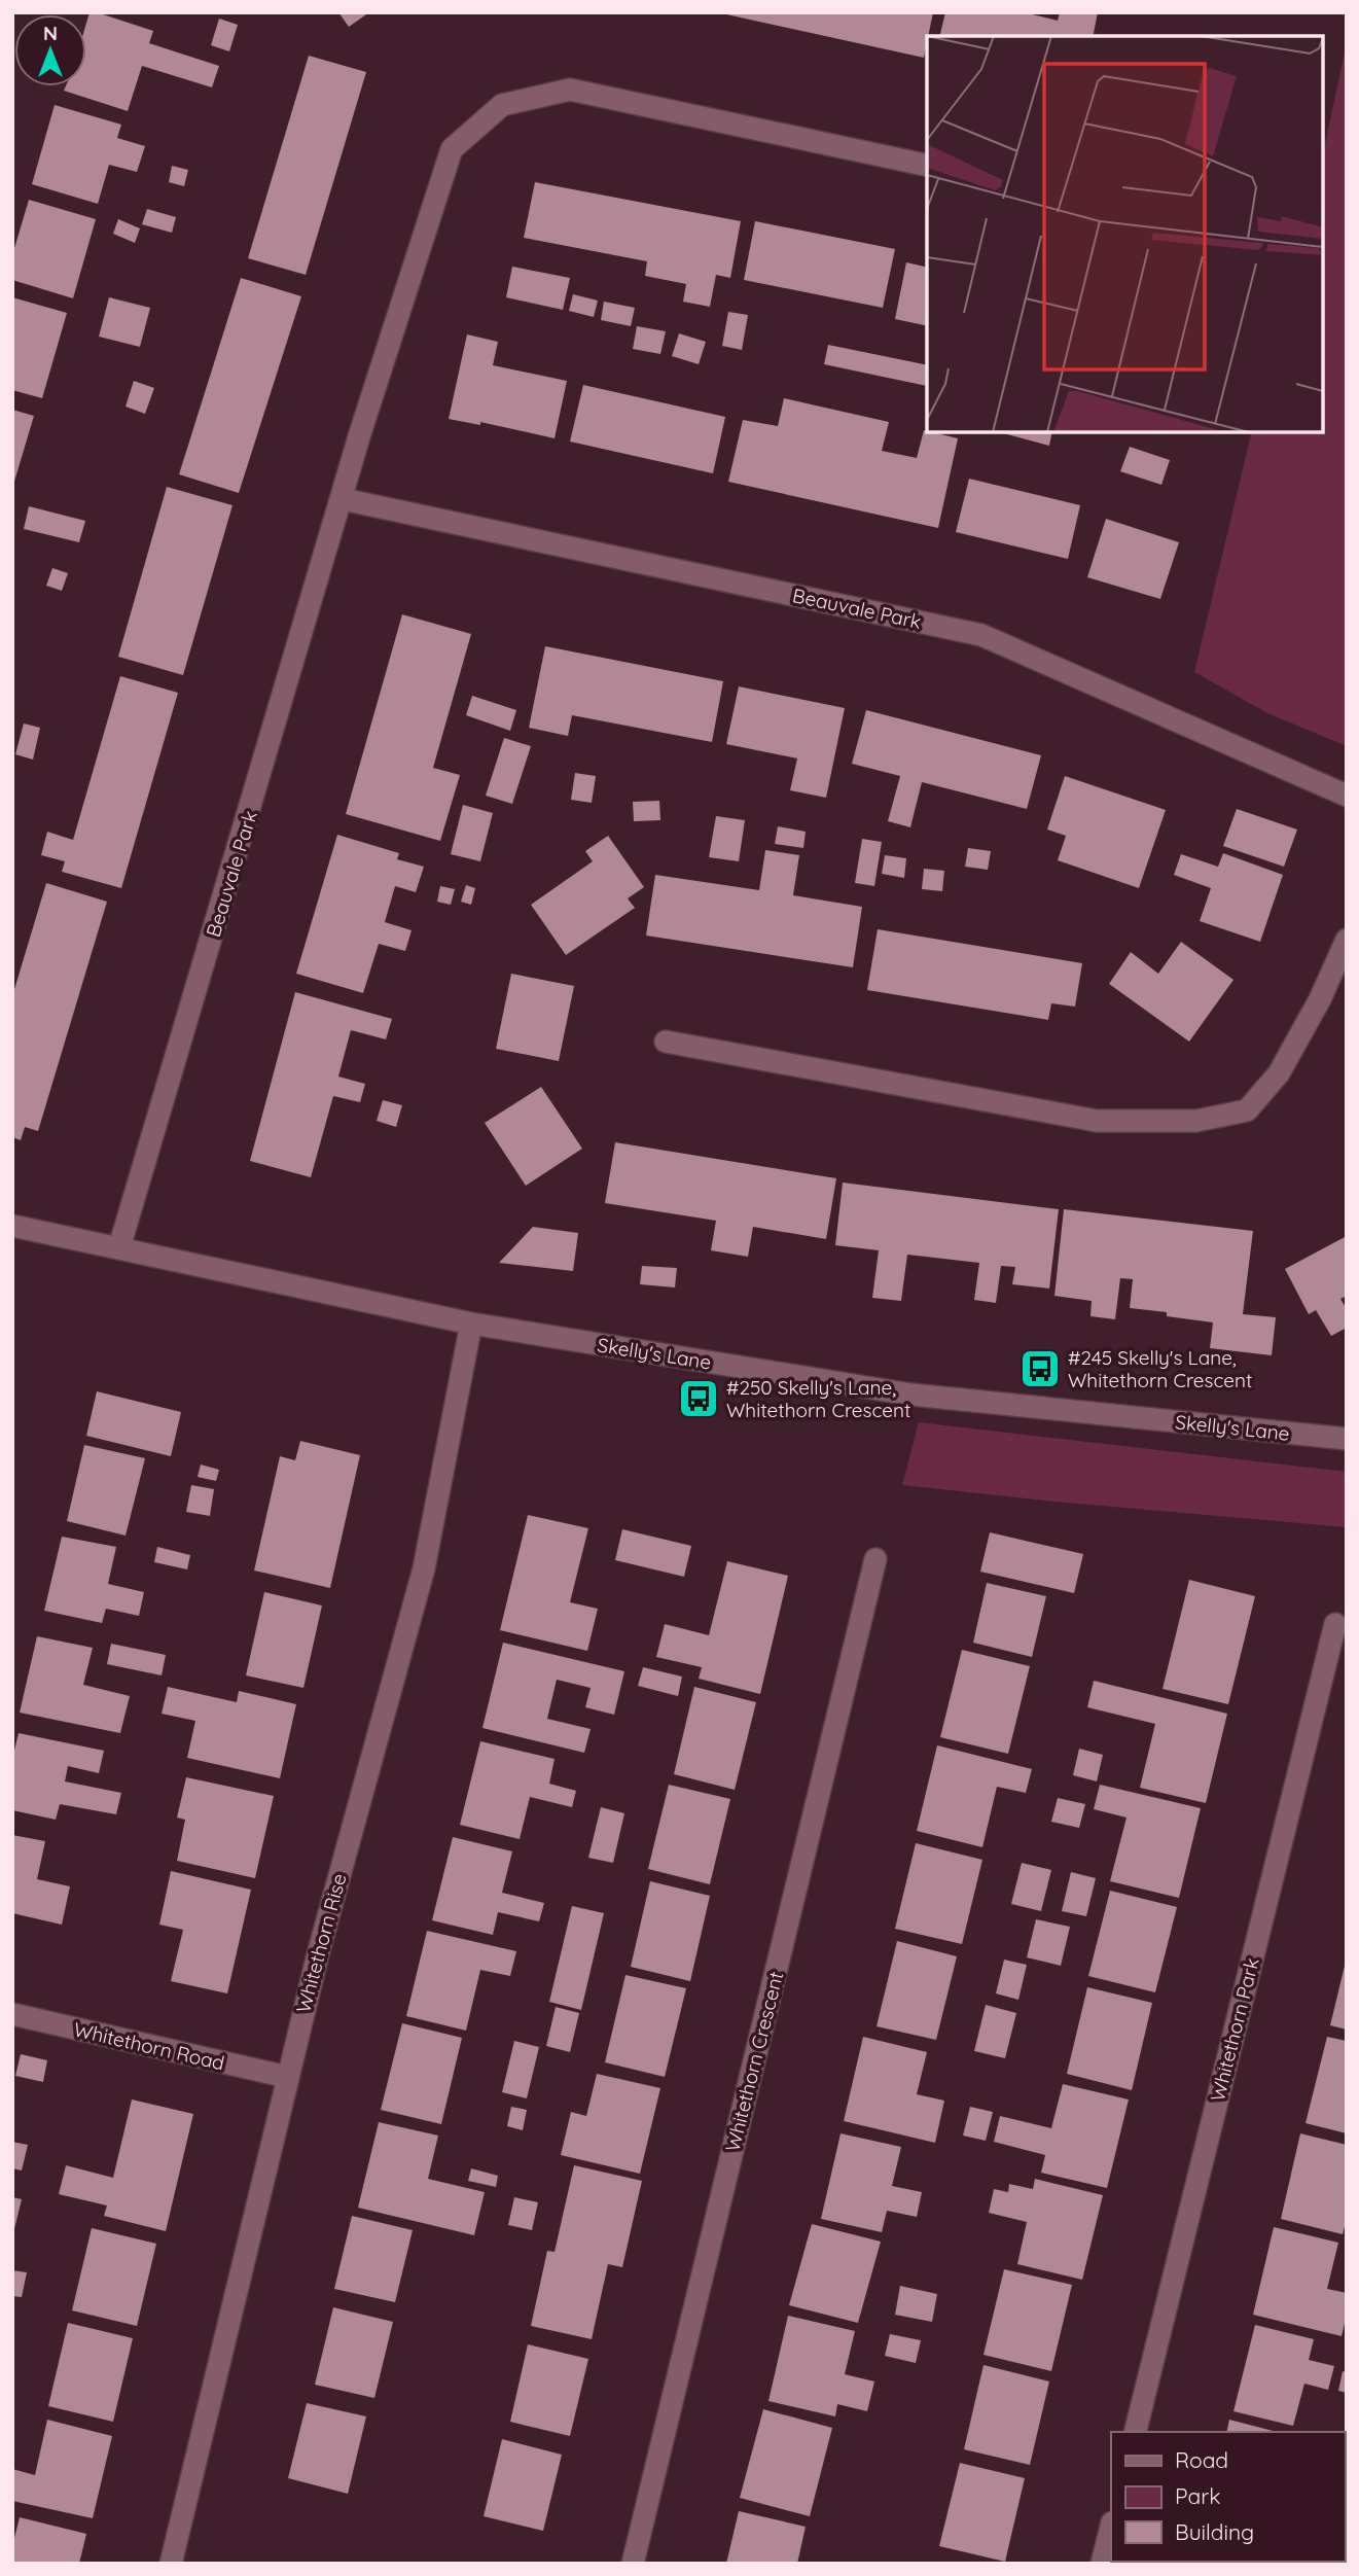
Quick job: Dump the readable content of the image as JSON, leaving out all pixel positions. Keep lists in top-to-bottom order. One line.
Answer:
{"streets":{"street":["Beauvale Park","Skelly's Lane","Whitethorn Rise","Whitethorn Park","Whitethorn Road","Whitethorn Crescent"]},"crossings":[["Beauvale Park","Skelly's Lane"],["Skelly's Lane","Whitethorn Rise"],["Whitethorn Rise","Whitethorn Road"]],"places":{"bus stop":["#245 Skelly's Lane, Whitethorn Crescent","#250 Skelly's Lane, Whitethorn Crescent"]},"legend":["Road","Park","Building"],"north":"top"}
